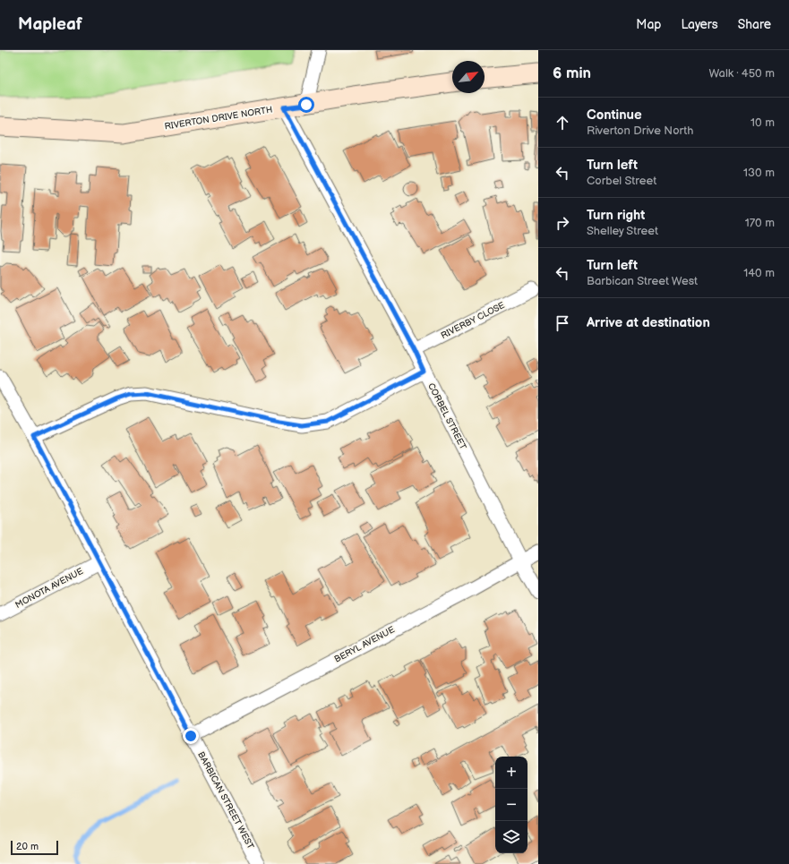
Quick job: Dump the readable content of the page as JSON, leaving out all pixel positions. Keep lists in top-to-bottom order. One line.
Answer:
{"streets":{"street":["RIVERTON DRIVE NORTH","RIVERBY CLOSE","CORBEL STREET","MONOTA AVENUE","BERYL AVENUE","BARBICAN STREET WEST"]},"crossings":[["RIVERTON DRIVE NORTH","CORBEL STREET"],["RIVERBY CLOSE","CORBEL STREET"],["CORBEL STREET","BERYL AVENUE"],["MONOTA AVENUE","BARBICAN STREET WEST"],["BERYL AVENUE","BARBICAN STREET WEST"]],"scale_bar":"20 m","north":"top right","page":{"header":"Mapleaf","nav":["Map","Layers","Share"],"heading":["6 min","Walk · 450 m"],"list":[["Continue","Riverton Drive North","10 m"],["Turn left","Corbel Street","130 m"],["Turn right","Shelley Street","170 m"],["Turn left","Barbican Street West","140 m"],"Arrive at destination"],"map_buttons":["+","−"],"scale":"20 m"}}
